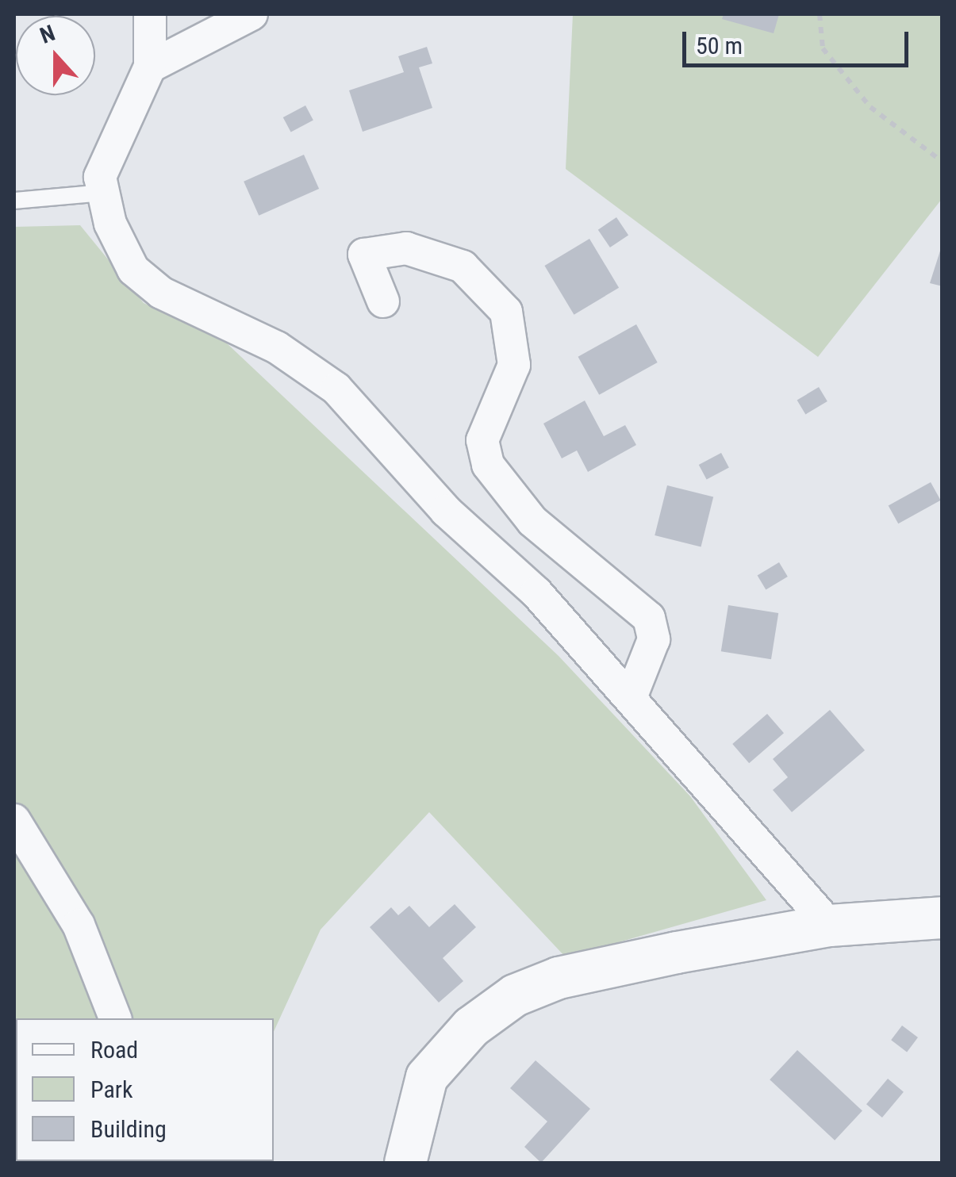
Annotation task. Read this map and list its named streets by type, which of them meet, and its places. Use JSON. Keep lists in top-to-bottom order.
{
  "legend": ["Road", "Park", "Building"],
  "scale_bar": "50 m",
  "north": "top"
}
